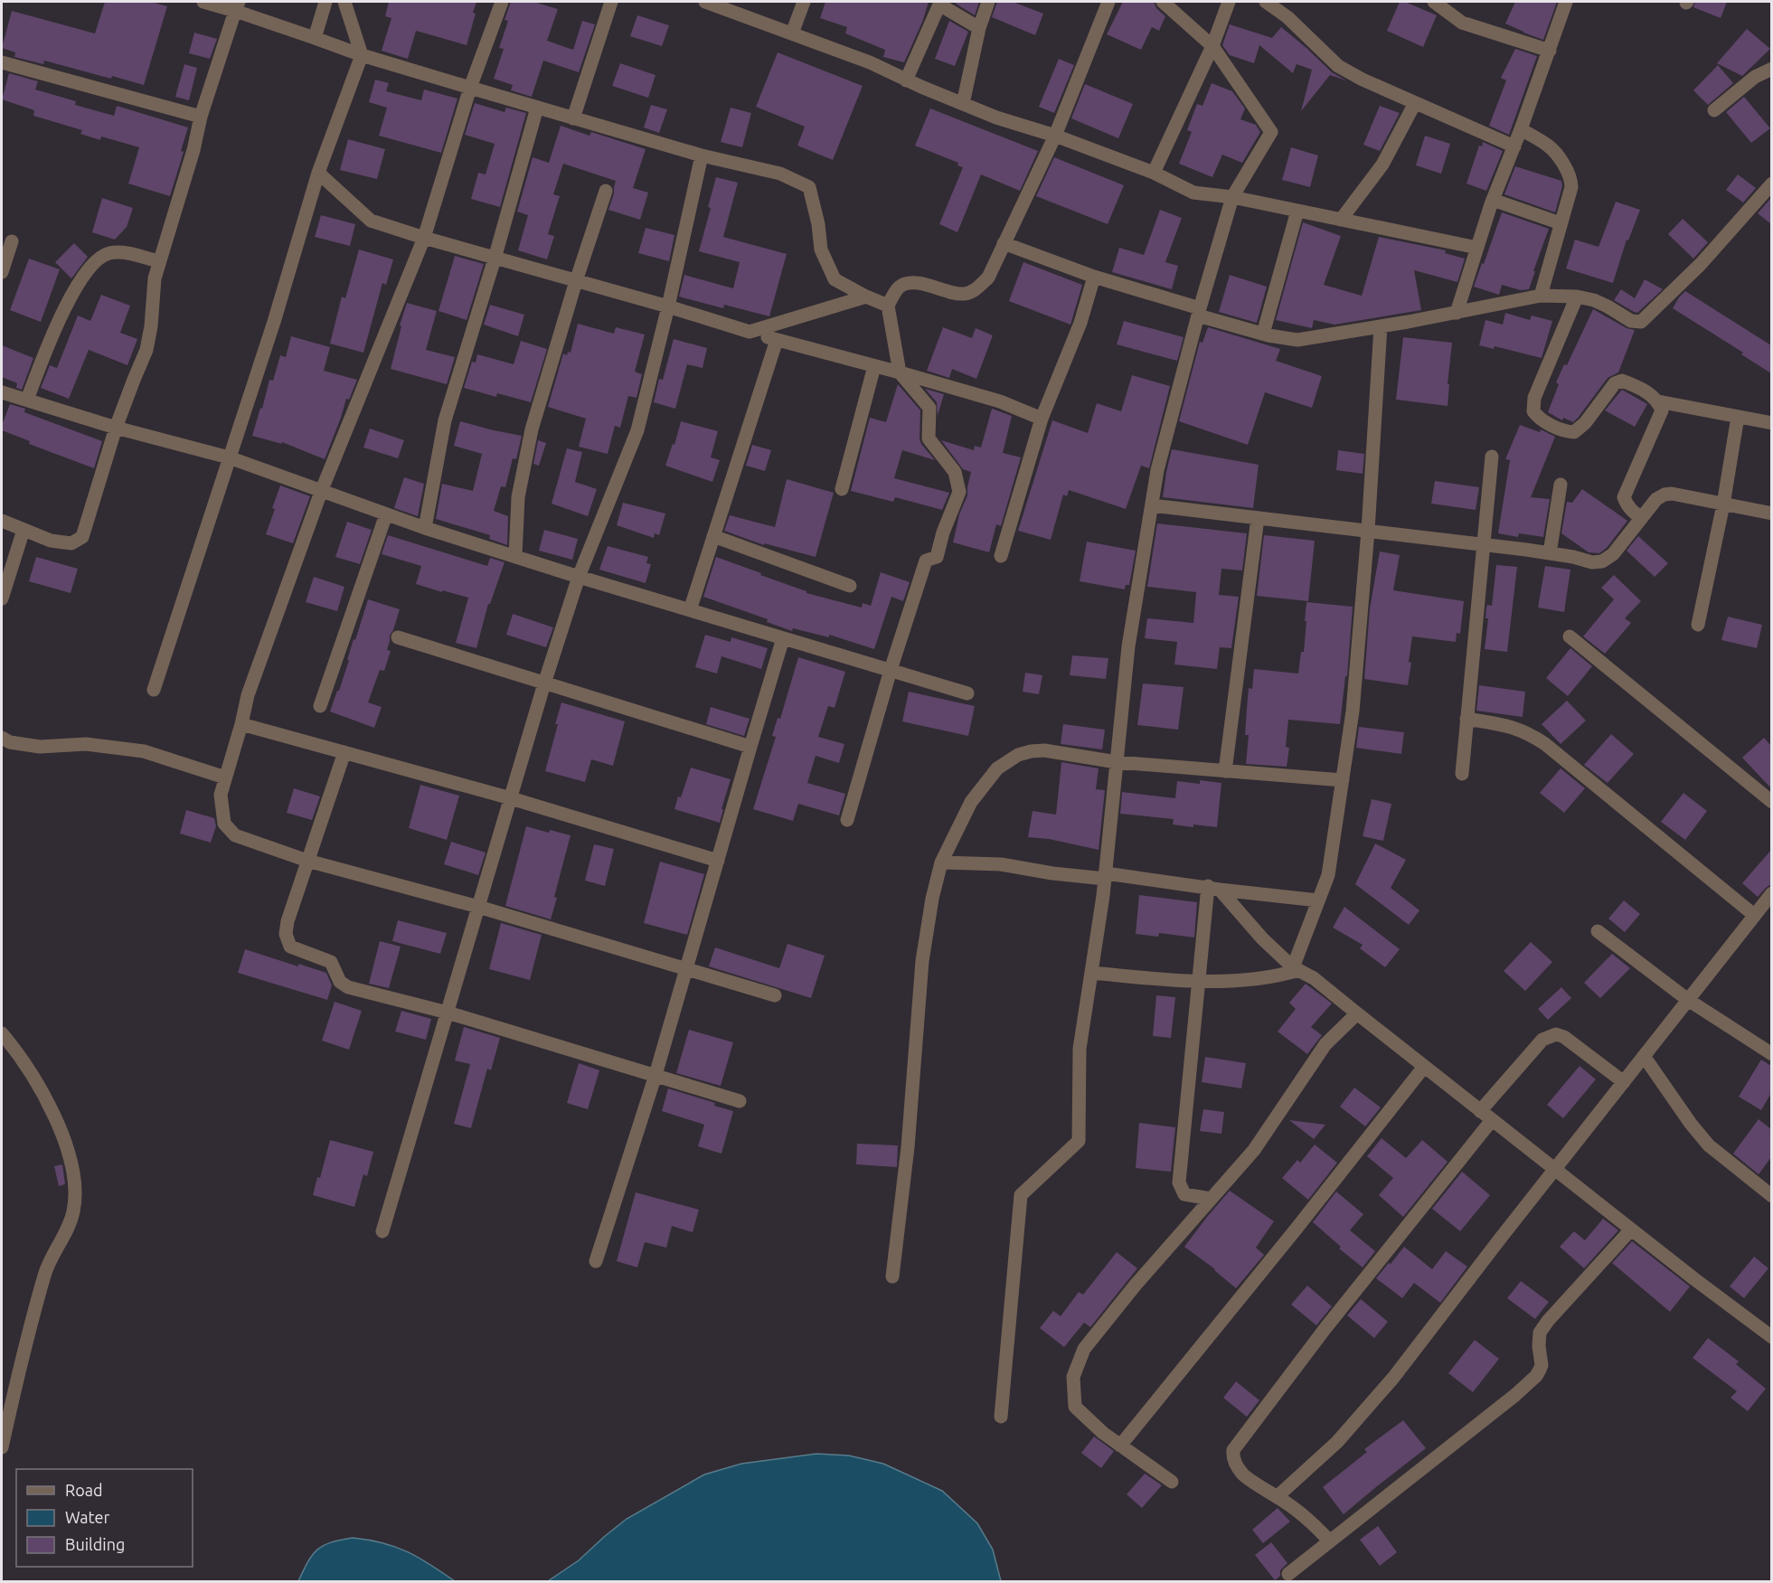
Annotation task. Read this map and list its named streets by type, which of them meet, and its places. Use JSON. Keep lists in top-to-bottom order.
{
  "legend": ["Road", "Water", "Building"]
}
